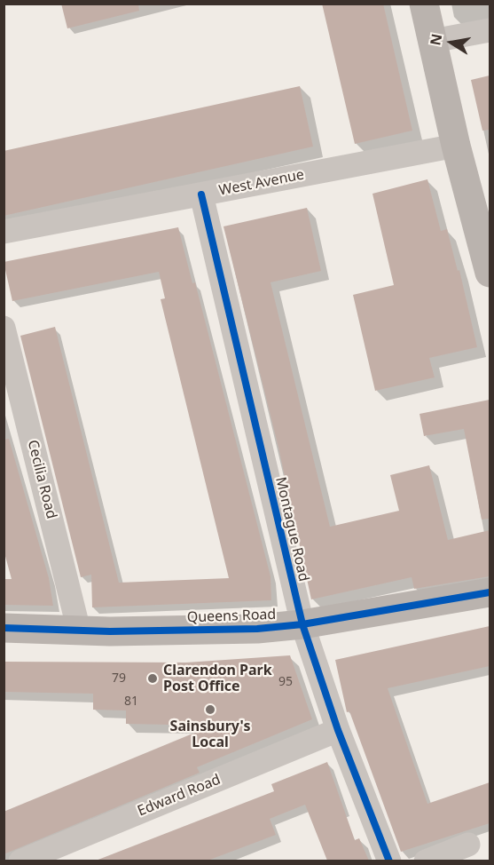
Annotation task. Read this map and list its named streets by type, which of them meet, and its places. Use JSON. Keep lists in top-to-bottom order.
{
  "streets": {
    "street": [
      "West Avenue",
      "Cecilia Road",
      "Montague Road",
      "Queens Road",
      "Edward Road"
    ]
  },
  "crossings": [
    ["West Avenue", "Montague Road"],
    ["Cecilia Road", "Queens Road"],
    ["Montague Road", "Queens Road"],
    ["Montague Road", "Edward Road"]
  ],
  "places": ["Clarendon Park Post Office", "Sainsbury's Local"],
  "house_numbers": ["79", "95", "81"],
  "north": "left"
}
